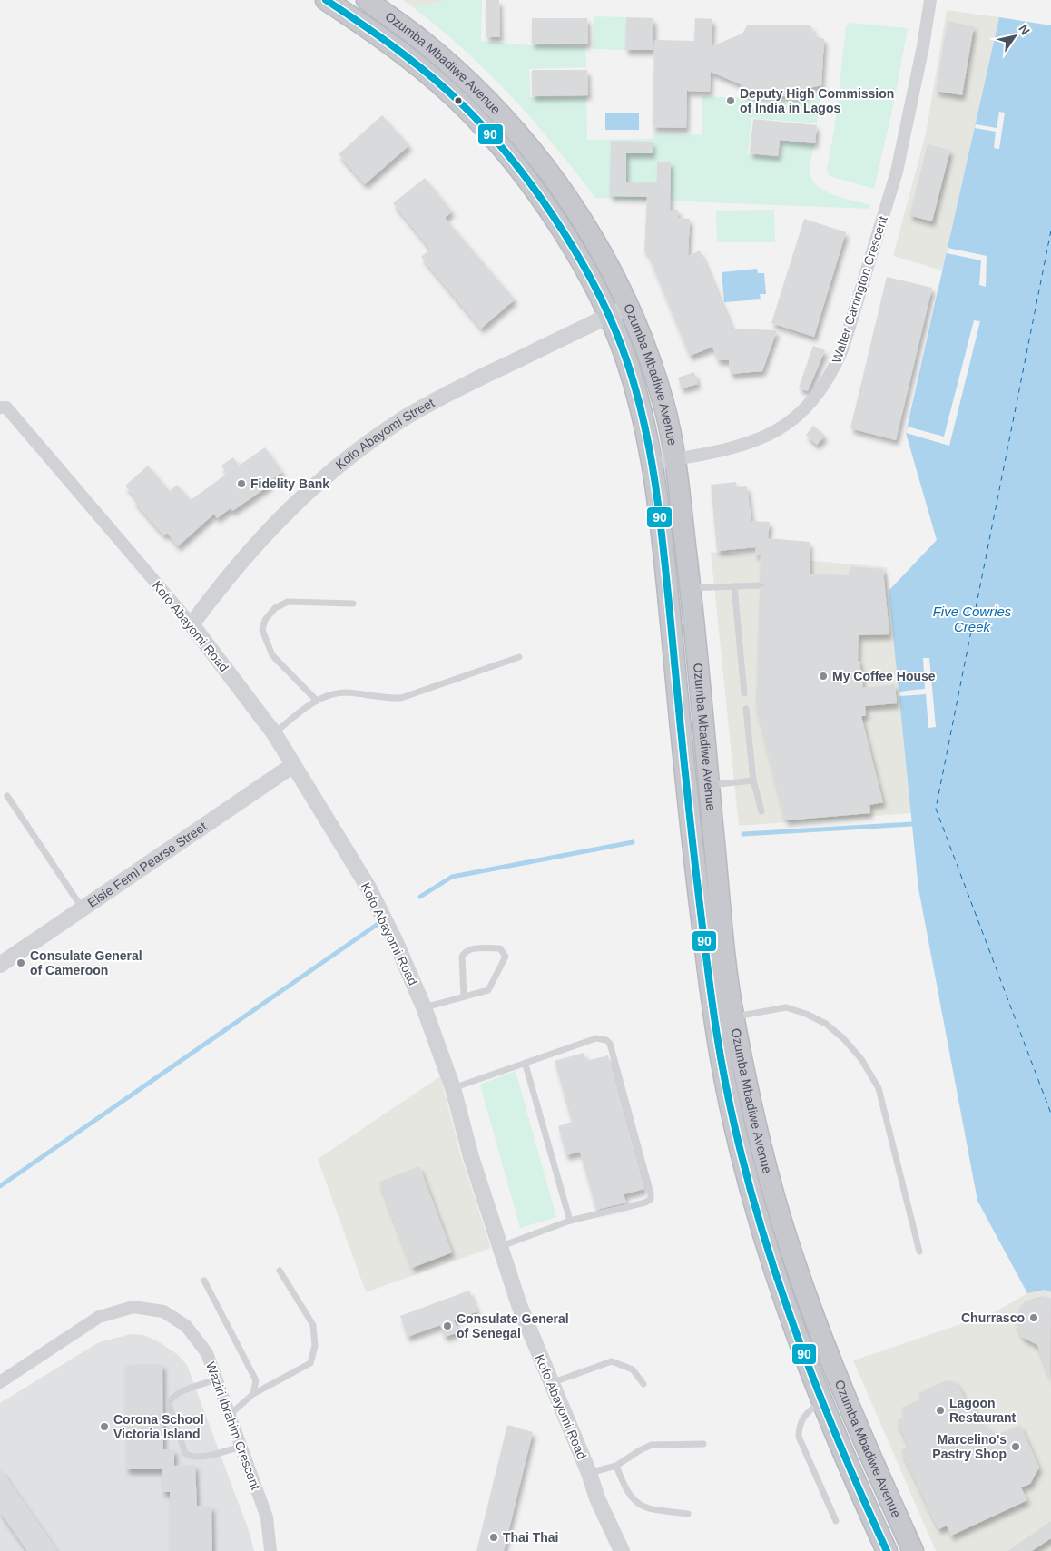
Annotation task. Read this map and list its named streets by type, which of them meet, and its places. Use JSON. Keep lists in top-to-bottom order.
{
  "streets": {
    "highway": ["Ozumba Mbadiwe Avenue"],
    "street": [
      "Walter Carrington Crescent",
      "Kofo Abayomi Street",
      "Kofo Abayomi Road",
      "Elsie Femi Pearse Street",
      "Waziri Ibrahim Crescent"
    ]
  },
  "crossings": [
    ["Ozumba Mbadiwe Avenue", "Walter Carrington Crescent"],
    ["Ozumba Mbadiwe Avenue", "Kofo Abayomi Street"],
    ["Kofo Abayomi Street", "Kofo Abayomi Road"],
    ["Kofo Abayomi Road", "Elsie Femi Pearse Street"]
  ],
  "water": ["Five Cowries Creek"],
  "places": [
    "Deputy High Commission of India in Lagos",
    "Fidelity Bank",
    "My Coffee House",
    "Consulate General of Cameroon",
    "Churrasco",
    "Consulate General of Senegal",
    "Lagoon Restaurant",
    "Corona School Victoria Island",
    "Marcelino's Pastry Shop",
    "Thai Thai"
  ],
  "lines": ["transit line 90"],
  "north": "top right"
}
